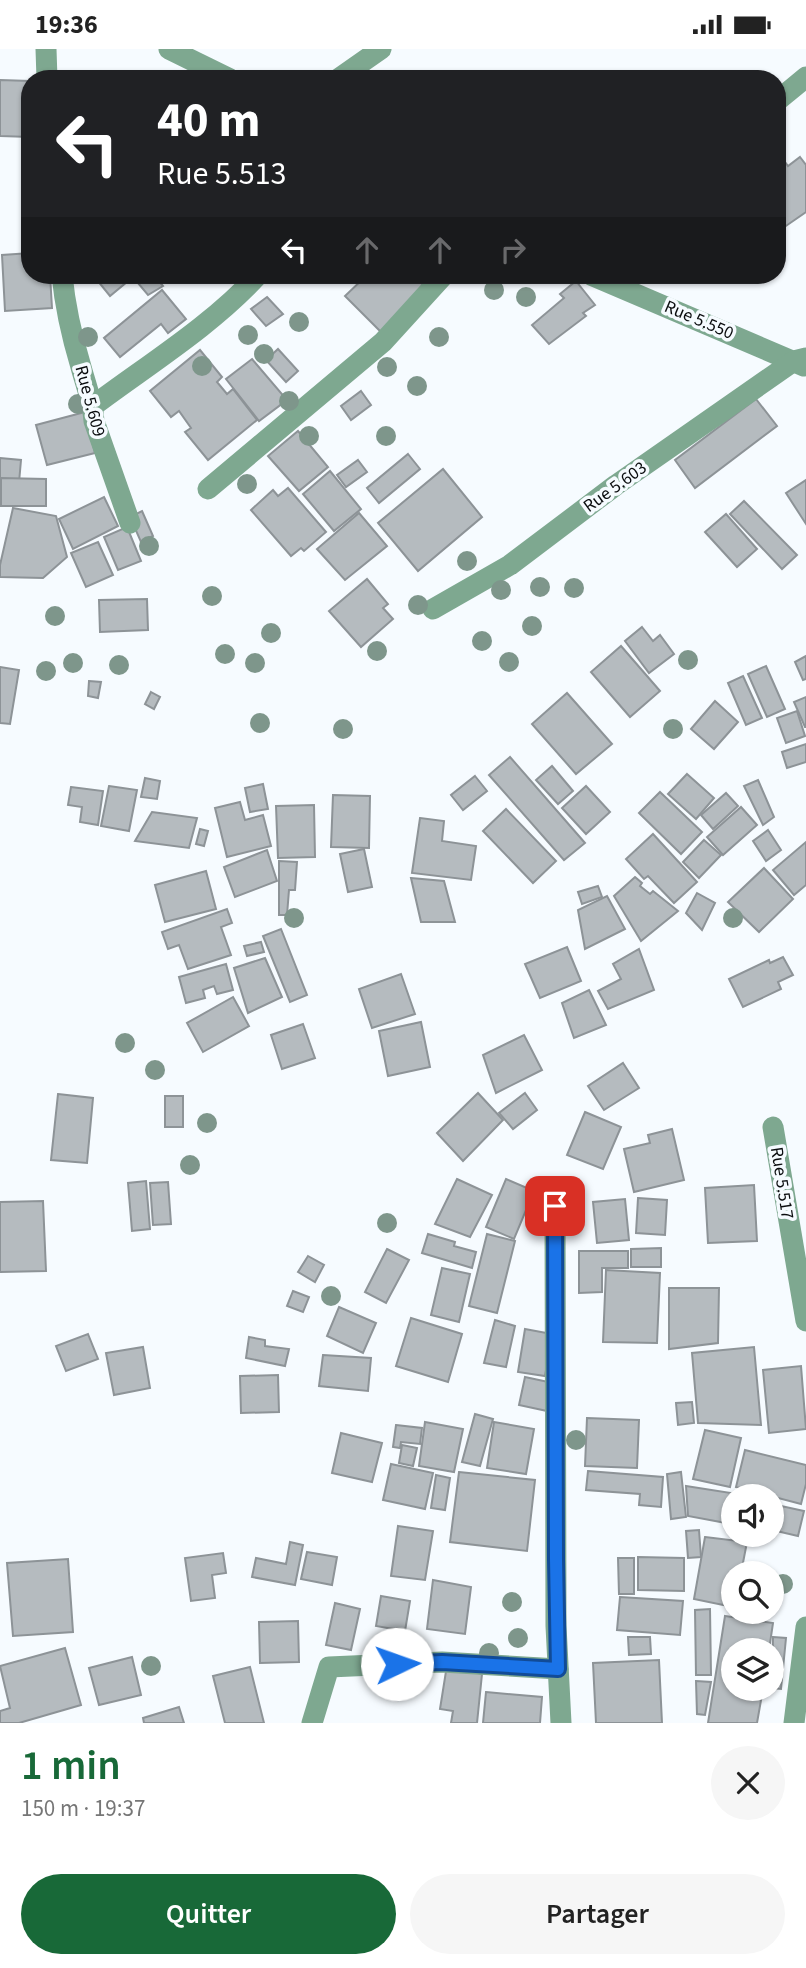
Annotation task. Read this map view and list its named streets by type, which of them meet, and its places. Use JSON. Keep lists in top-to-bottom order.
{
  "streets": {
    "street": [
      "Rue 5.550",
      "Rue 5.609",
      "Rue 5.603",
      "Rue 5.517"
    ]
  },
  "crossings": [
    ["Rue 5.550", "Rue 5.603"]
  ],
  "page": {
    "status": "19:36",
    "turn": ["40 m", "Rue 5.513"],
    "heading": ["1 min", "150 m · 19:37"],
    "buttons": ["Quitter", "Partager"]
  }
}
